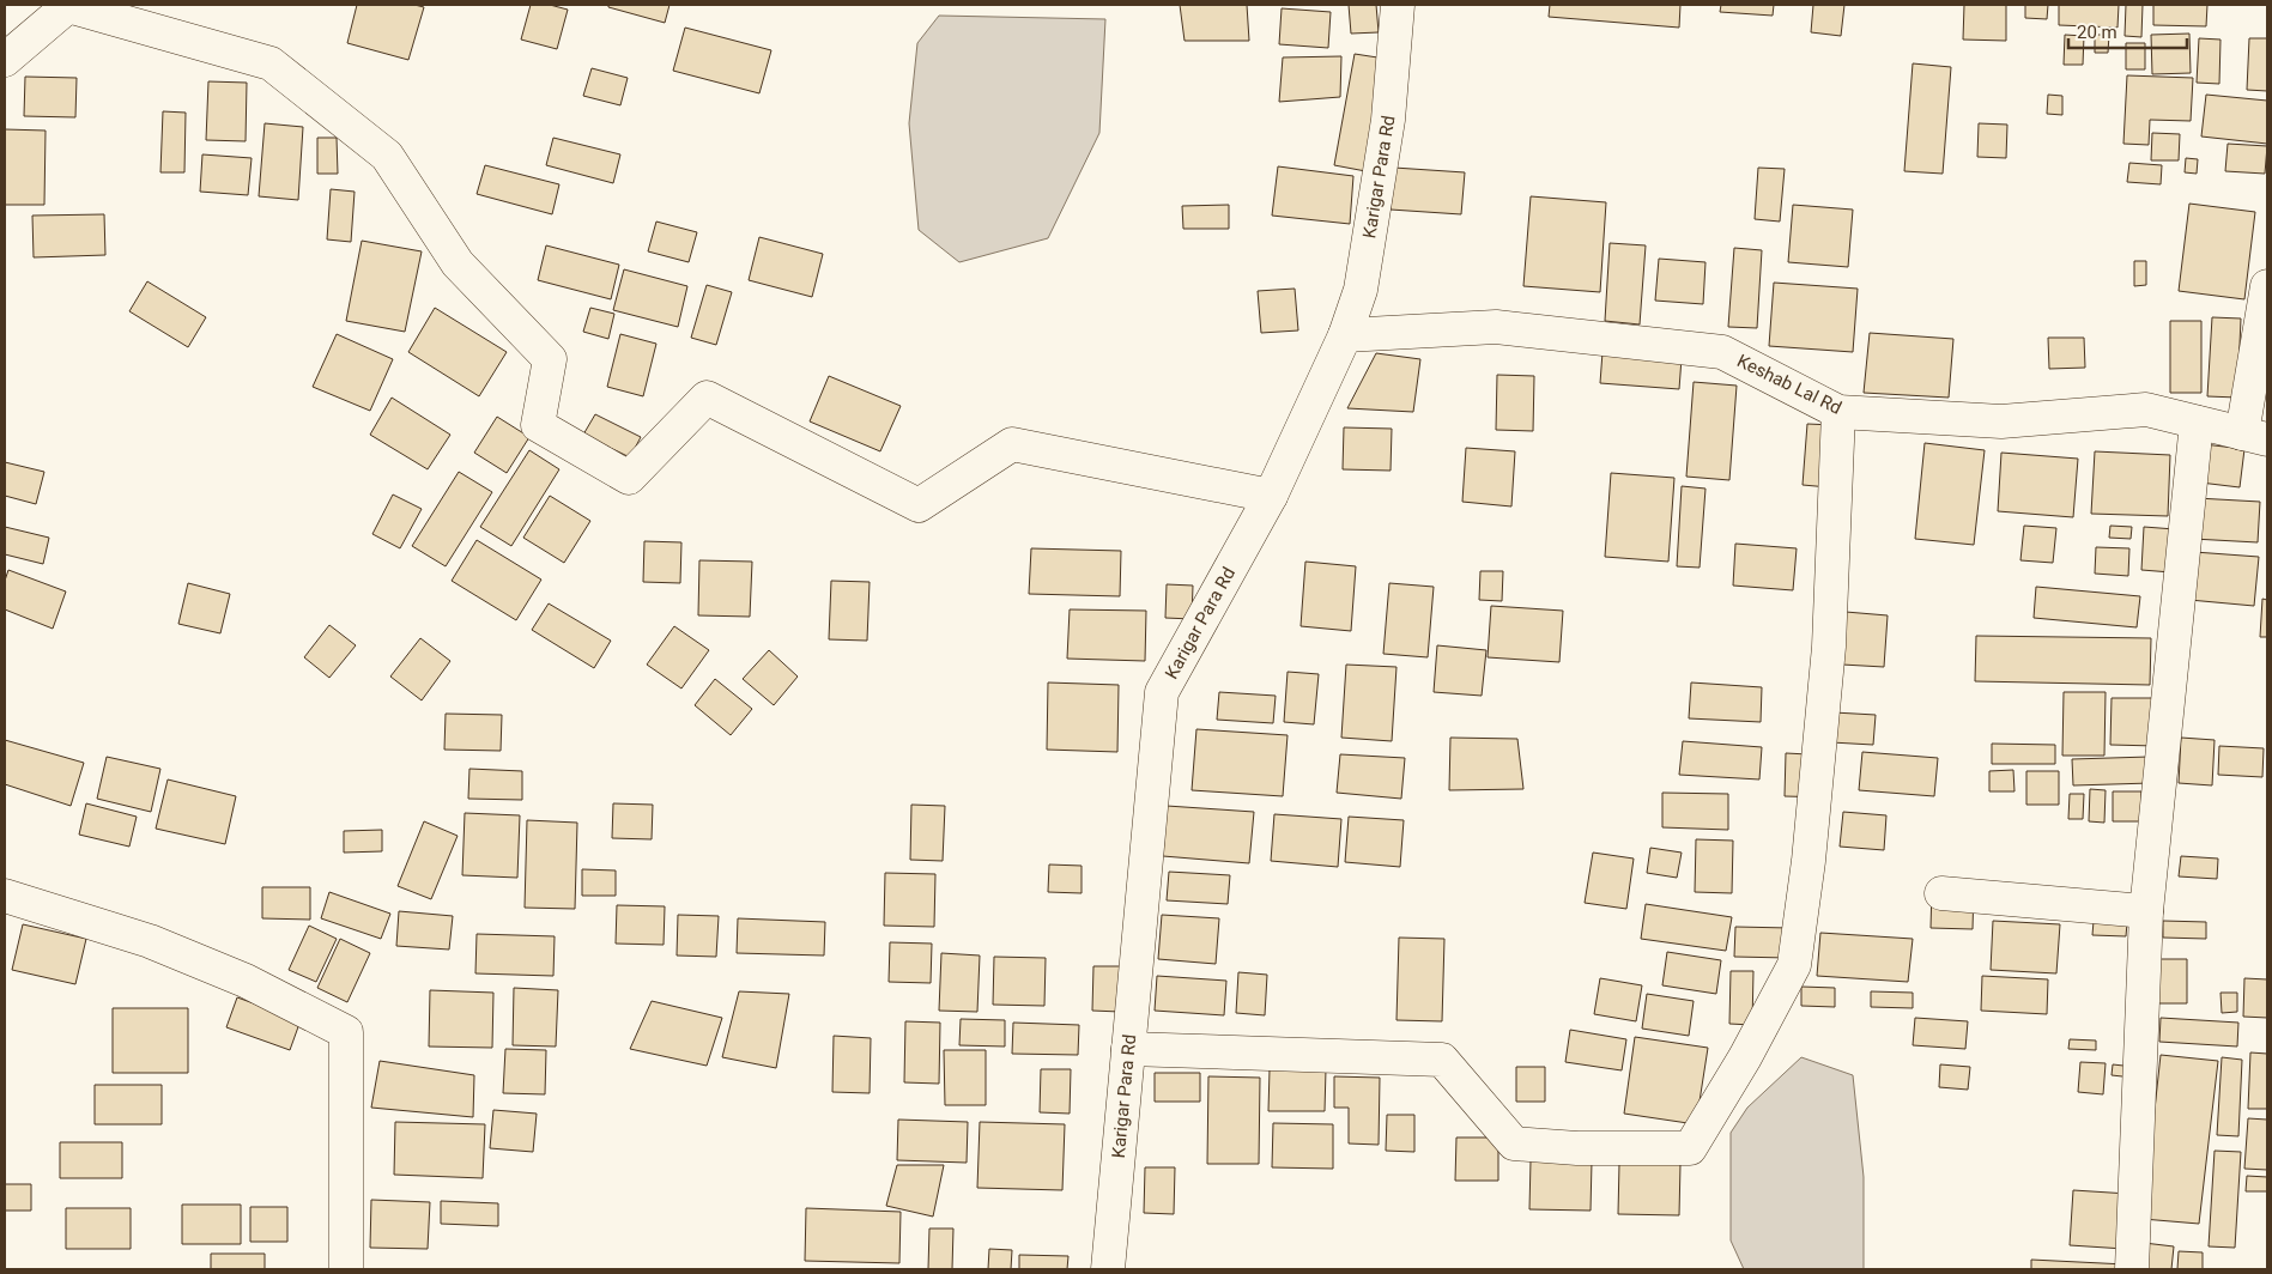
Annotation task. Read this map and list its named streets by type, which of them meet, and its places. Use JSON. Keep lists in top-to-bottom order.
{
  "streets": {
    "street": ["Karigar Para Rd", "Keshab Lal Rd"]
  },
  "crossings": [
    ["Karigar Para Rd", "Keshab Lal Rd"]
  ],
  "scale_bar": "20 m"
}
